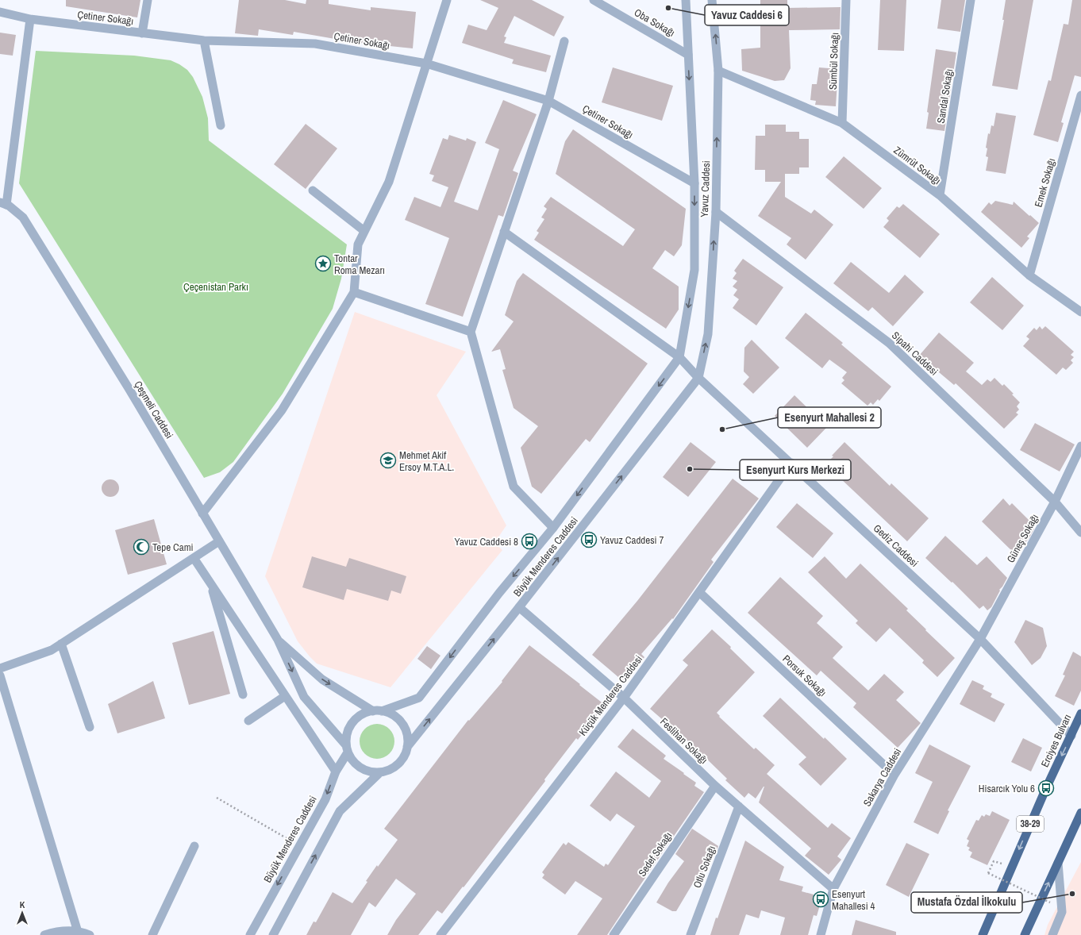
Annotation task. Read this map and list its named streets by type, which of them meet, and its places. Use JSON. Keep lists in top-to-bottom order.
{
  "streets": {
    "highway": ["Erciyes Bulvarı", "38-29"],
    "street": [
      "Çetiner Sokağı",
      "Oba Sokağı",
      "Sümbül Sokağı",
      "Sandal Sokağı",
      "Zümrüt Sokağı",
      "Emek Sokağı",
      "Yavuz Caddesi",
      "Sipahi Caddesi",
      "Çeşmeli Caddesi",
      "Güneş Sokağı",
      "Gediz Caddesi",
      "Büyük Menderes Caddesi",
      "Porsuk Sokağı",
      "Küçük Menderes Caddesi",
      "Feslihan Sokağı",
      "Sakarya Caddesi",
      "Sedef Sokağı",
      "Otlu Sokağı"
    ]
  },
  "crossings": [
    ["Çetiner Sokağı", "Yavuz Caddesi"],
    ["Oba Sokağı", "Yavuz Caddesi"],
    ["Sümbül Sokağı", "Zümrüt Sokağı"],
    ["Sandal Sokağı", "Zümrüt Sokağı"],
    ["Zümrüt Sokağı", "Emek Sokağı"],
    ["Zümrüt Sokağı", "Yavuz Caddesi"],
    ["Yavuz Caddesi", "Sipahi Caddesi"],
    ["Yavuz Caddesi", "Gediz Caddesi"],
    ["Yavuz Caddesi", "Büyük Menderes Caddesi"],
    ["Sipahi Caddesi", "Güneş Sokağı"],
    ["Çeşmeli Caddesi", "Büyük Menderes Caddesi"],
    ["Güneş Sokağı", "Gediz Caddesi"],
    ["Güneş Sokağı", "Sakarya Caddesi"],
    ["Gediz Caddesi", "Büyük Menderes Caddesi"],
    ["Gediz Caddesi", "Küçük Menderes Caddesi"],
    ["Gediz Caddesi", "Erciyes Bulvarı"],
    ["Gediz Caddesi", "Sakarya Caddesi"],
    ["Büyük Menderes Caddesi", "Feslihan Sokağı"],
    ["Porsuk Sokağı", "Küçük Menderes Caddesi"],
    ["Porsuk Sokağı", "Sakarya Caddesi"],
    ["Küçük Menderes Caddesi", "Feslihan Sokağı"],
    ["Feslihan Sokağı", "Sakarya Caddesi"],
    ["Feslihan Sokağı", "Sedef Sokağı"],
    ["Feslihan Sokağı", "Otlu Sokağı"]
  ],
  "parks": ["Çeçenistan Parkı"],
  "places": {
    "other": [
      "Yavuz Caddesi 6",
      "Esenyurt Mahallesi 2",
      "Esenyurt Kurs Merkezi",
      "Mustafa Özdal İlkokulu"
    ],
    "place": ["Tontar Roma Mezarı"],
    "school or university": ["Mehmet Akif Ersoy M.T.A.L."],
    "bus stop": [
      "Yavuz Caddesi 7",
      "Yavuz Caddesi 8",
      "Hisarcık Yolu 6",
      "Esenyurt Mahallesi 4"
    ],
    "mosque": ["Tepe Cami"]
  },
  "north": "top"
}
